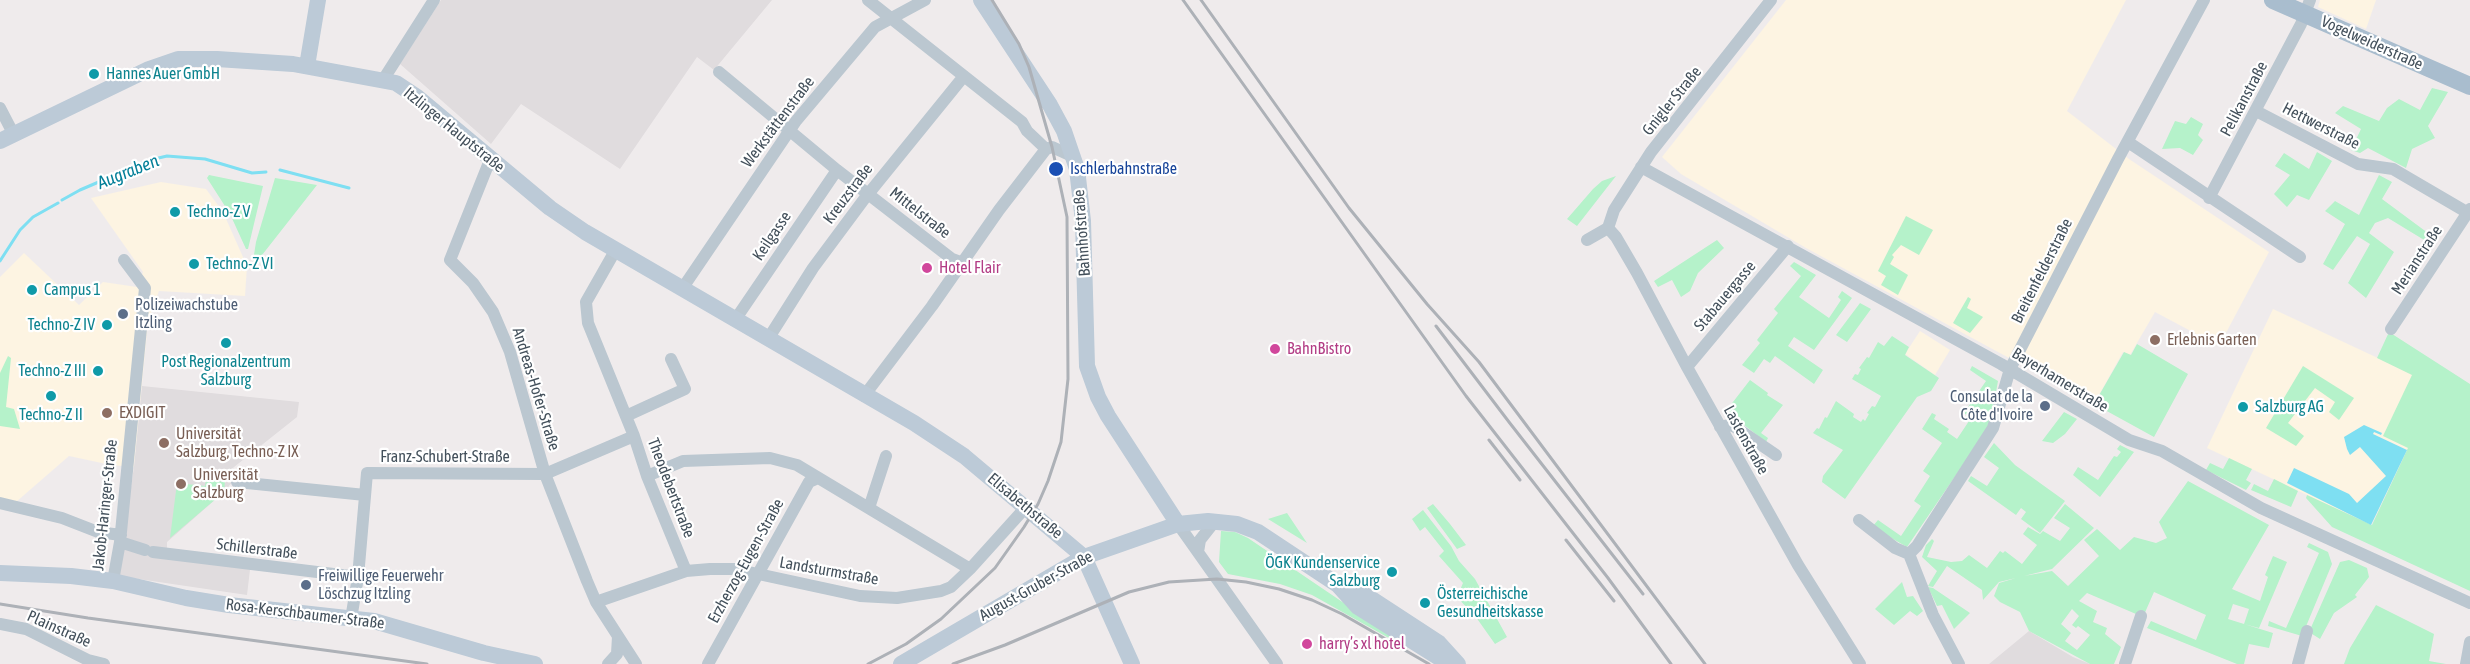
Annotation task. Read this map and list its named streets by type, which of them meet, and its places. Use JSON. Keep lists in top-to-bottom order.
{
  "streets": {
    "main road": ["Vogelweiderstraße"],
    "street": [
      "Pelikanstraße",
      "Gnigler Straße",
      "Werkstättenstraße",
      "Hettwerstraße",
      "Itzlinger Hauptstraße",
      "Kreuzstraße",
      "Mittelstraße",
      "Bahnhofstraße",
      "Keilgasse",
      "Merianstraße",
      "Breitenfelderstraße",
      "Stabauergasse",
      "Bayerhamerstraße",
      "Andreas-Hofer-Straße",
      "Lastenstraße",
      "Franz-Schubert-Straße",
      "Theodebertstraße",
      "Jakob-Haringer-Straße",
      "Elisabethstraße",
      "Schillerstraße",
      "Erzherzog-Eugen-Straße",
      "Landsturmstraße",
      "August-Gruber-Straße",
      "Rosa-Kerschbaumer-Straße",
      "Plainstraße"
    ]
  },
  "crossings": [
    ["Vogelweiderstraße", "Pelikanstraße"],
    ["Pelikanstraße", "Hettwerstraße"],
    ["Gnigler Straße", "Bayerhamerstraße"],
    ["Gnigler Straße", "Lastenstraße"],
    ["Werkstättenstraße", "Itzlinger Hauptstraße"],
    ["Werkstättenstraße", "Mittelstraße"],
    ["Hettwerstraße", "Merianstraße"],
    ["Itzlinger Hauptstraße", "Kreuzstraße"],
    ["Itzlinger Hauptstraße", "Keilgasse"],
    ["Itzlinger Hauptstraße", "Andreas-Hofer-Straße"],
    ["Itzlinger Hauptstraße", "Theodebertstraße"],
    ["Itzlinger Hauptstraße", "Elisabethstraße"],
    ["Kreuzstraße", "Mittelstraße"],
    ["Mittelstraße", "Keilgasse"],
    ["Bahnhofstraße", "August-Gruber-Straße"],
    ["Breitenfelderstraße", "Bayerhamerstraße"],
    ["Stabauergasse", "Bayerhamerstraße"],
    ["Stabauergasse", "Lastenstraße"],
    ["Andreas-Hofer-Straße", "Franz-Schubert-Straße"],
    ["Andreas-Hofer-Straße", "Landsturmstraße"],
    ["Franz-Schubert-Straße", "Schillerstraße"],
    ["Franz-Schubert-Straße", "Rosa-Kerschbaumer-Straße"],
    ["Theodebertstraße", "Landsturmstraße"],
    ["Jakob-Haringer-Straße", "Schillerstraße"],
    ["Jakob-Haringer-Straße", "Rosa-Kerschbaumer-Straße"],
    ["Elisabethstraße", "Landsturmstraße"],
    ["Elisabethstraße", "August-Gruber-Straße"],
    ["Erzherzog-Eugen-Straße", "Landsturmstraße"]
  ],
  "water": ["Augraben"],
  "places": [
    "Hannes Auer GmbH",
    "Ischlerbahnstraße",
    "Techno-Z V",
    "Techno-Z VI",
    "Hotel Flair",
    "Campus 1",
    "Polizeiwachstube Itzling",
    "Techno-Z IV",
    "Erlebnis Garten",
    "Post Regionalzentrum Salzburg",
    "BahnBistro",
    "Techno-Z III",
    "Techno-Z II",
    "Consulat de la Côte d'Ivoire",
    "Salzburg AG",
    "EXDIGIT",
    "Universität Salzburg, Techno-Z IX",
    "Universität Salzburg",
    "ÖGK Kundenservice Salzburg",
    "Freiwillige Feuerwehr Löschzug Itzling",
    "Österreichische Gesundheitskasse",
    "harry’s xl hotel"
  ]
}
